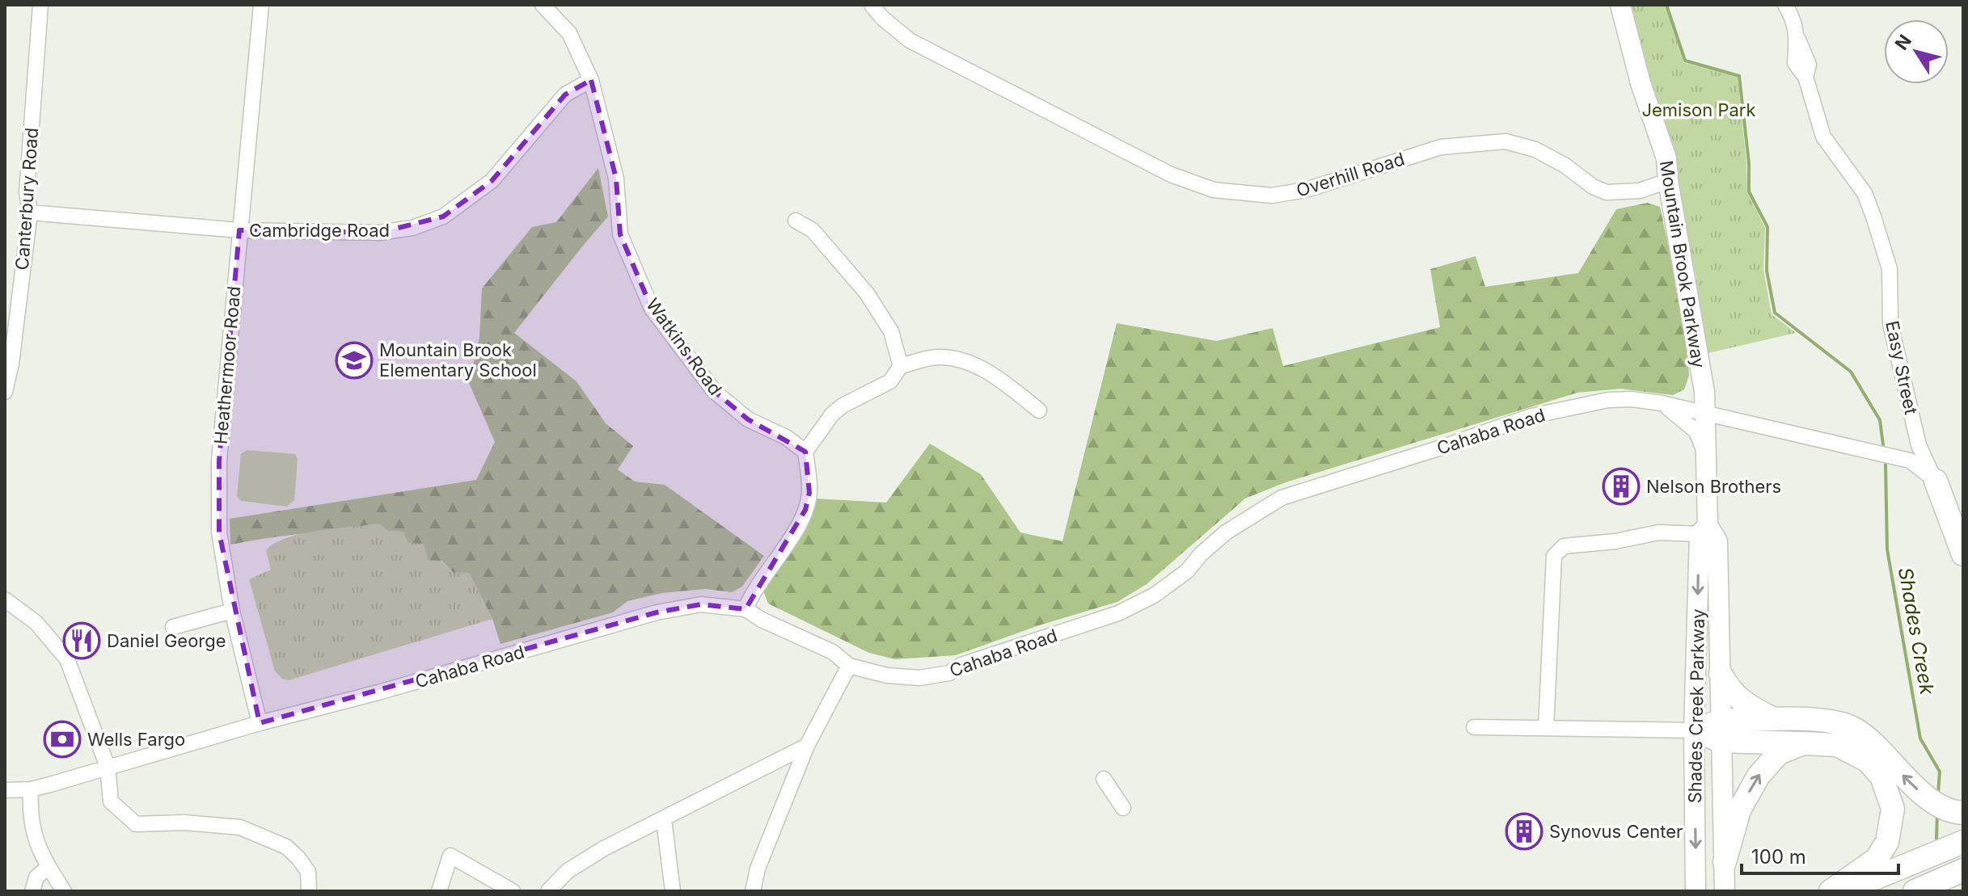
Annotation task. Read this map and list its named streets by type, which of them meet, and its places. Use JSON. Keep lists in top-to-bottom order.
{
  "streets": {
    "main road": ["Mountain Brook Parkway", "Shades Creek Parkway"],
    "street": [
      "Overhill Road",
      "Canterbury Road",
      "Cambridge Road",
      "Watkins Road",
      "Heathermoor Road",
      "Easy Street",
      "Cahaba Road"
    ]
  },
  "crossings": [
    ["Overhill Road", "Mountain Brook Parkway"],
    ["Canterbury Road", "Cambridge Road"],
    ["Cambridge Road", "Watkins Road"],
    ["Cambridge Road", "Heathermoor Road"],
    ["Mountain Brook Parkway", "Cahaba Road"],
    ["Mountain Brook Parkway", "Shades Creek Parkway"],
    ["Heathermoor Road", "Cahaba Road"],
    ["Easy Street", "Cahaba Road"],
    ["Cahaba Road", "Shades Creek Parkway"]
  ],
  "water": ["Shades Creek"],
  "parks": ["Jemison Park"],
  "places": {
    "school or university": ["Mountain Brook Elementary School"],
    "building": ["Nelson Brothers", "Synovus Center"],
    "restaurant": ["Daniel George"],
    "bank": ["Wells Fargo"]
  },
  "scale_bar": "100 m",
  "north": "top left"
}
